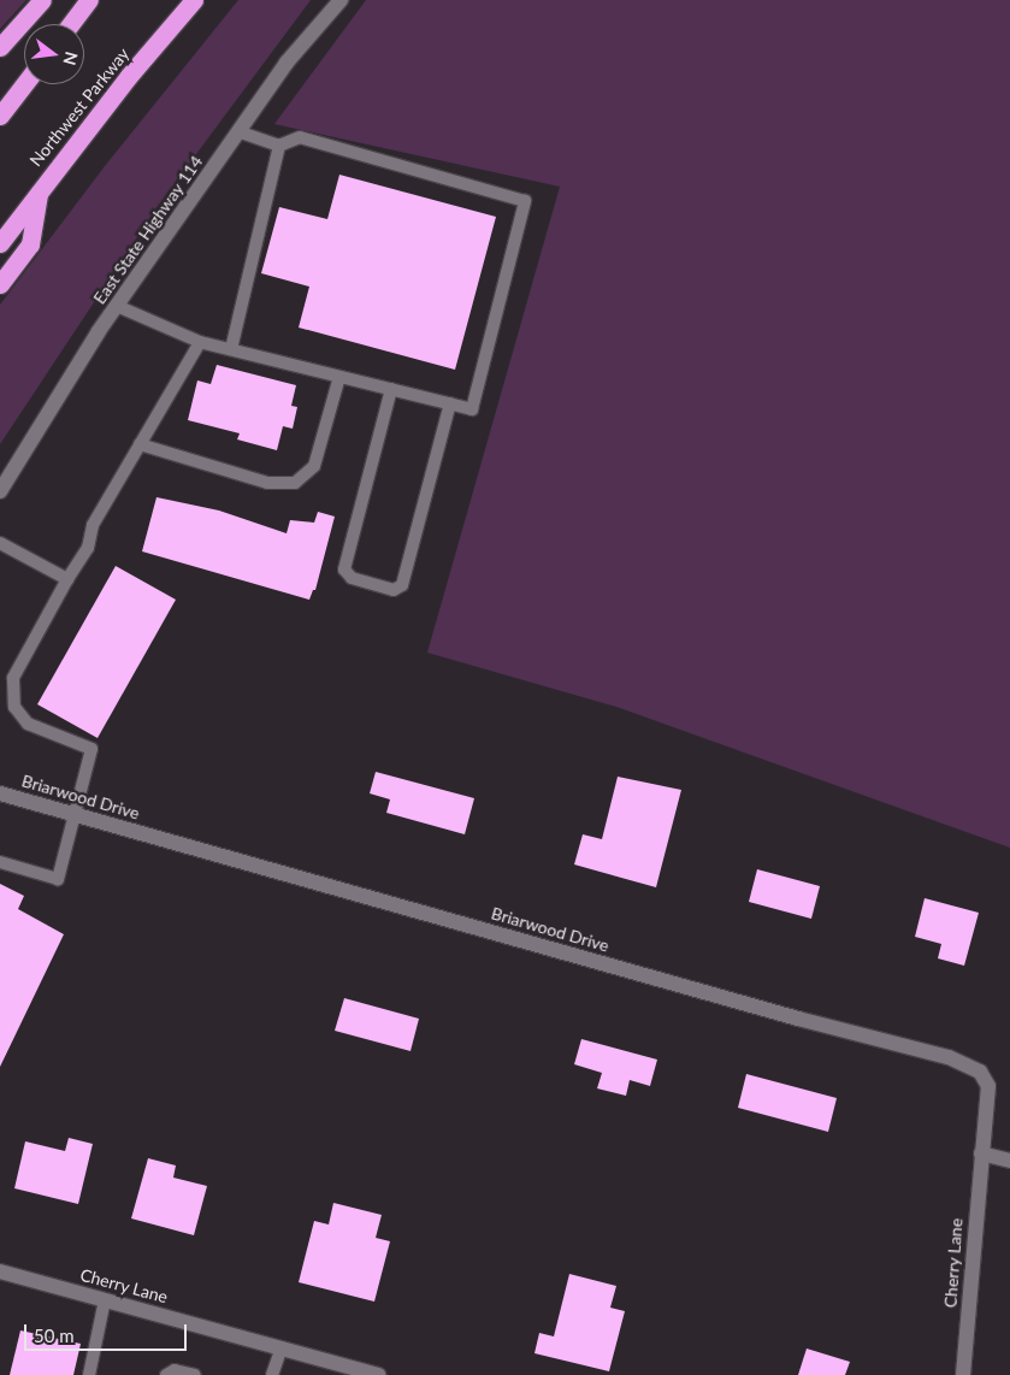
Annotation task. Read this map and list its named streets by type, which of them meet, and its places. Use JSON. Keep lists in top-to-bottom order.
{
  "streets": {
    "highway": ["Northwest Parkway"],
    "street": ["East State Highway 114", "Briarwood Drive", "Cherry Lane"]
  },
  "crossings": [
    ["Briarwood Drive", "Cherry Lane"]
  ],
  "scale_bar": "50 m",
  "north": "right"
}
